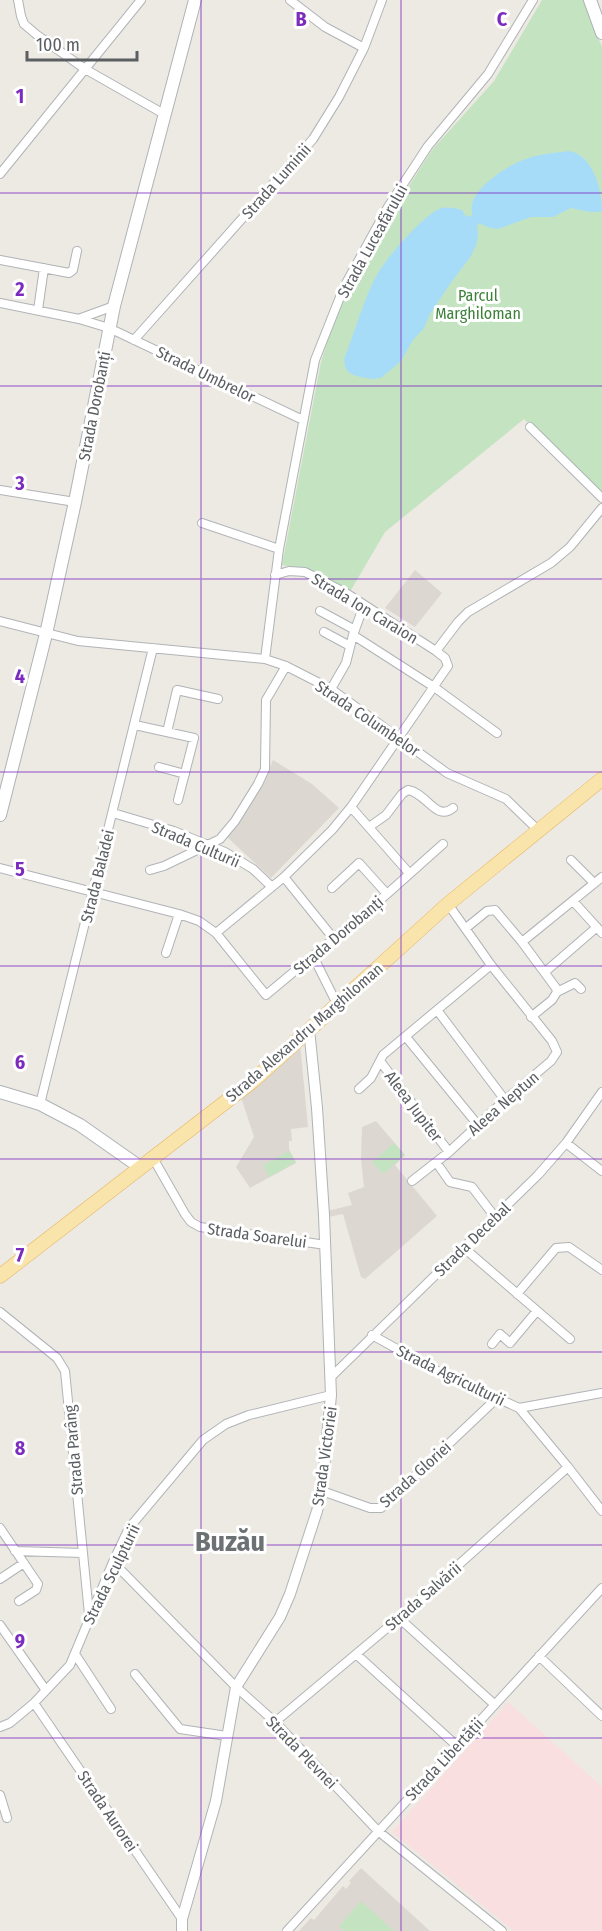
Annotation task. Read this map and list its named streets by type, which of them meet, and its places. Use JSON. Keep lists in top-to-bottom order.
{
  "streets": {
    "main road": ["Strada Dorobanți", "Strada Alexandru Marghiloman"],
    "street": [
      "Strada Luminii",
      "Strada Luceafărului",
      "Strada Umbrelor",
      "Strada Ion Caraion",
      "Strada Columbelor",
      "Strada Culturii",
      "Strada Baladei",
      "Aleea Neptun",
      "Aleea Jupiter",
      "Strada Soarelui",
      "Strada Decebal",
      "Strada Agriculturii",
      "Strada Parâng",
      "Strada Victoriei",
      "Strada Gloriei",
      "Strada Sculpturii",
      "Strada Salvării",
      "Strada Plevnei",
      "Strada Libertății",
      "Strada Aurorei"
    ]
  },
  "crossings": [
    ["Strada Luminii", "Strada Umbrelor"],
    ["Strada Luceafărului", "Strada Umbrelor"],
    ["Strada Luceafărului", "Strada Ion Caraion"],
    ["Strada Luceafărului", "Strada Columbelor"],
    ["Strada Umbrelor", "Strada Dorobanți"],
    ["Strada Dorobanți", "Strada Columbelor"],
    ["Strada Columbelor", "Strada Baladei"],
    ["Strada Columbelor", "Strada Alexandru Marghiloman"],
    ["Strada Culturii", "Strada Baladei"],
    ["Strada Alexandru Marghiloman", "Aleea Neptun"],
    ["Strada Alexandru Marghiloman", "Strada Soarelui"],
    ["Strada Alexandru Marghiloman", "Strada Victoriei"],
    ["Aleea Neptun", "Aleea Jupiter"],
    ["Strada Soarelui", "Strada Victoriei"],
    ["Strada Decebal", "Strada Agriculturii"],
    ["Strada Decebal", "Strada Victoriei"],
    ["Strada Agriculturii", "Strada Gloriei"],
    ["Strada Parâng", "Strada Sculpturii"],
    ["Strada Victoriei", "Strada Gloriei"],
    ["Strada Victoriei", "Strada Sculpturii"],
    ["Strada Victoriei", "Strada Plevnei"],
    ["Strada Victoriei", "Strada Aurorei"],
    ["Strada Sculpturii", "Strada Plevnei"],
    ["Strada Sculpturii", "Strada Aurorei"],
    ["Strada Salvării", "Strada Plevnei"],
    ["Strada Plevnei", "Strada Libertății"]
  ],
  "districts": ["Buzău"],
  "parks": ["Parcul Marghiloman"],
  "scale_bar": "100 m",
  "grid": {
    "columns": ["B", "C"],
    "rows": [
      "1",
      "2",
      "3",
      "4",
      "5",
      "6",
      "7",
      "8",
      "9"
    ]
  }
}
